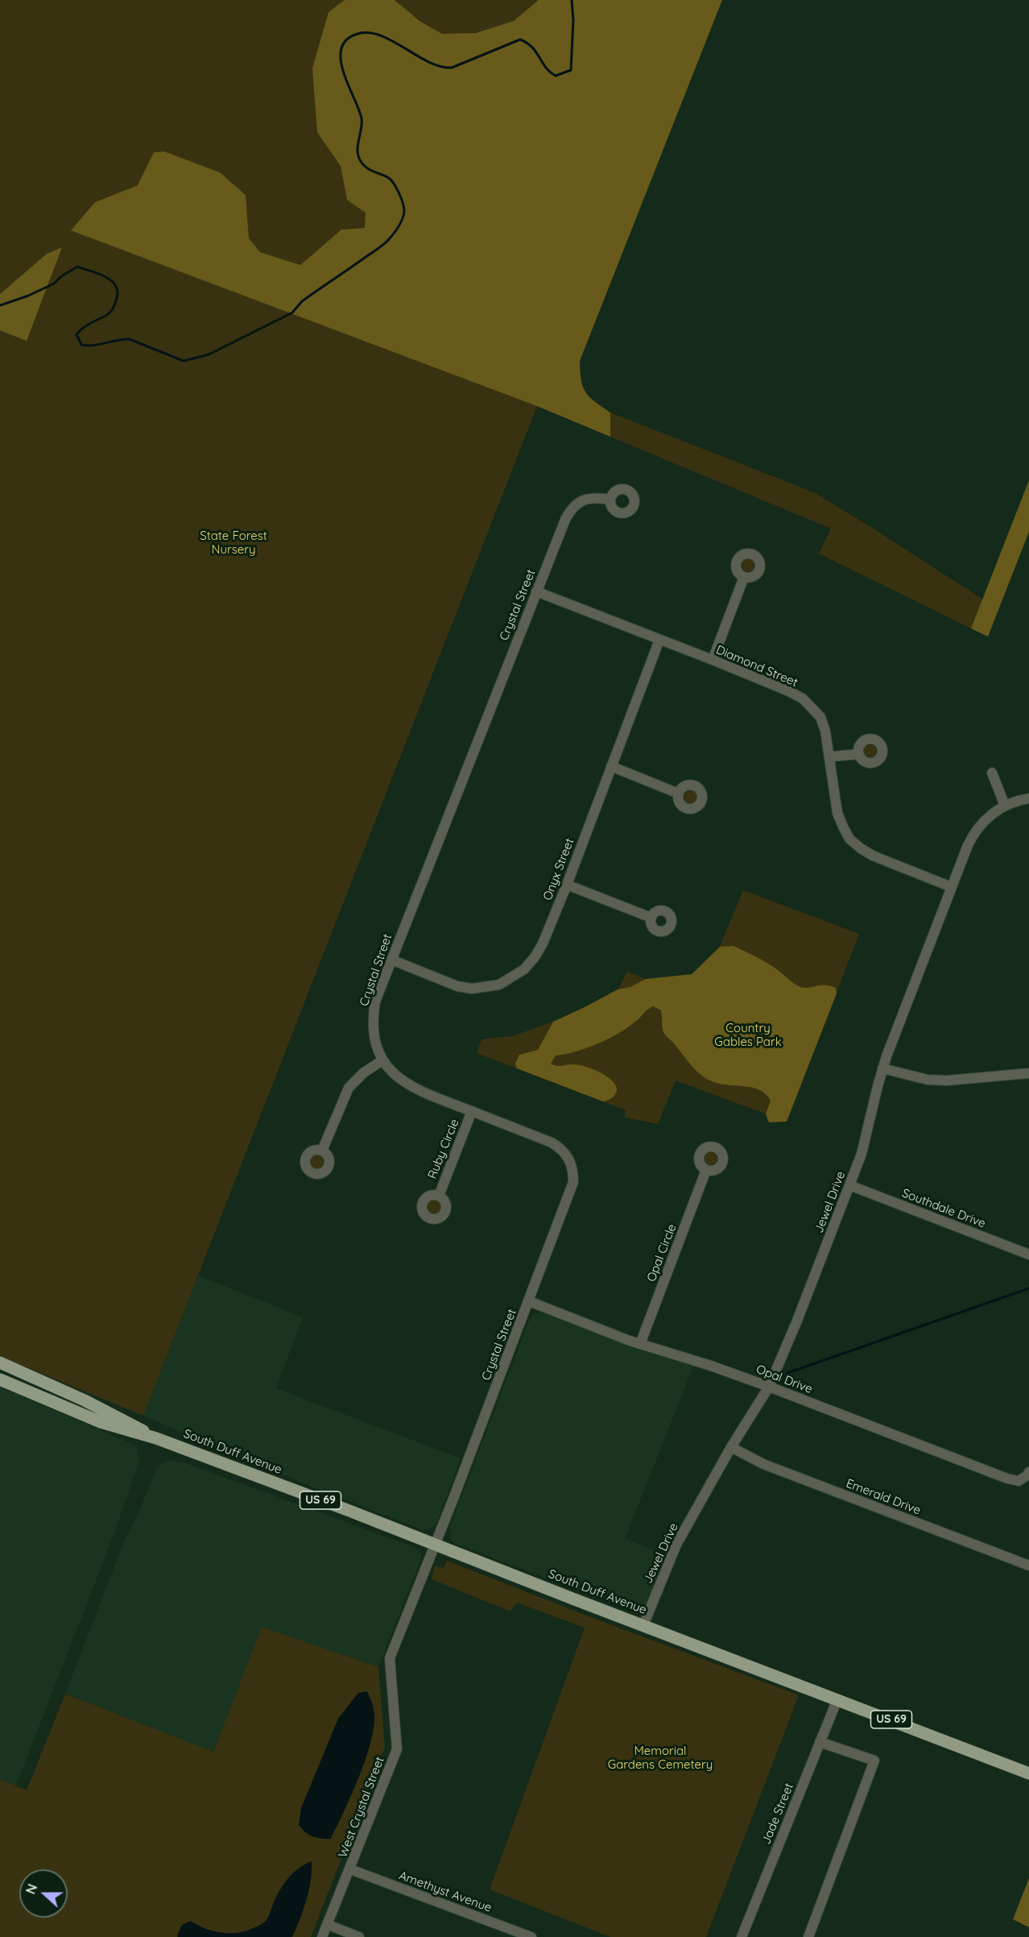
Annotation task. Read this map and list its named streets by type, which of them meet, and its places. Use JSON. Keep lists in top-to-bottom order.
{
  "streets": {
    "main road": ["South Duff Avenue", "US 69"],
    "street": [
      "Crystal Street",
      "Diamond Street",
      "Onyx Street",
      "Ruby Circle",
      "Jewel Drive",
      "Southdale Drive",
      "Opal Circle",
      "Opal Drive",
      "Emerald Drive",
      "West Crystal Street",
      "Jade Street",
      "Amethyst Avenue"
    ]
  },
  "crossings": [
    ["Crystal Street", "Diamond Street"],
    ["Crystal Street", "Onyx Street"],
    ["Crystal Street", "Ruby Circle"],
    ["Crystal Street", "Opal Drive"],
    ["Crystal Street", "South Duff Avenue"],
    ["Crystal Street", "West Crystal Street"],
    ["Diamond Street", "Onyx Street"],
    ["Diamond Street", "Jewel Drive"],
    ["Jewel Drive", "Southdale Drive"],
    ["Jewel Drive", "Opal Drive"],
    ["Jewel Drive", "South Duff Avenue"],
    ["Jewel Drive", "Emerald Drive"],
    ["Opal Circle", "Opal Drive"],
    ["South Duff Avenue", "West Crystal Street"],
    ["South Duff Avenue", "Jade Street"],
    ["West Crystal Street", "Amethyst Avenue"]
  ],
  "parks": ["State Forest Nursery", "Country Gables Park", "Memorial Gardens Cemetery"],
  "north": "left"
}
